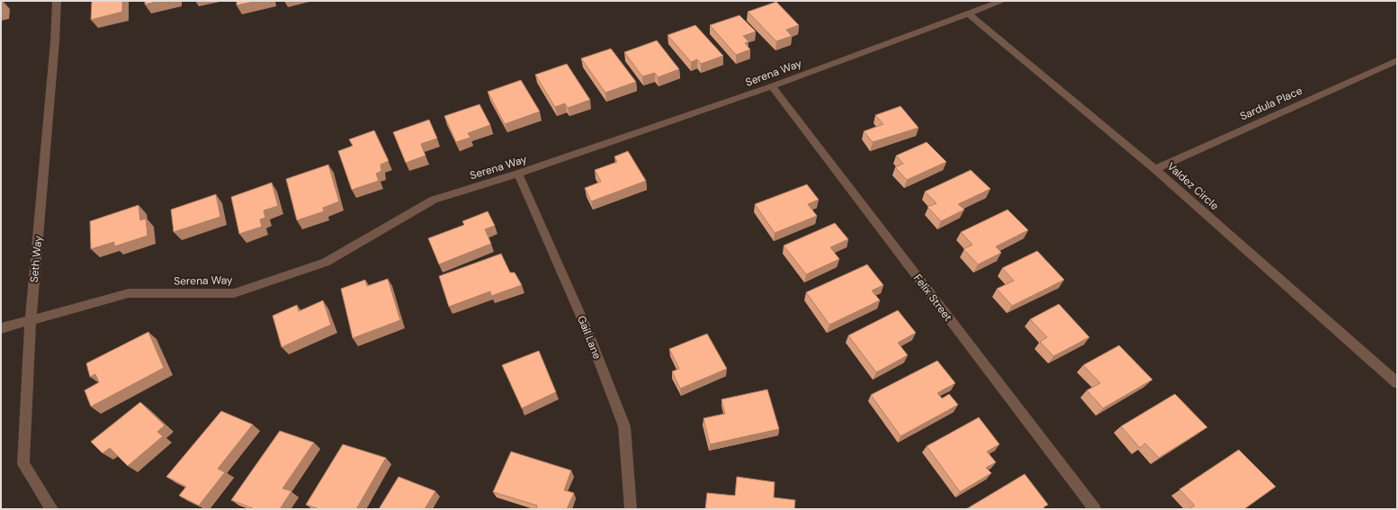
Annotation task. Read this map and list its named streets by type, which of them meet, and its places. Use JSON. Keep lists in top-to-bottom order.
{
  "streets": {
    "street": [
      "Serena Way",
      "Sardula Place",
      "Valdez Circle",
      "Seth Way",
      "Felix Street",
      "Gail Lane"
    ]
  },
  "crossings": [
    ["Serena Way", "Valdez Circle"],
    ["Serena Way", "Seth Way"],
    ["Serena Way", "Felix Street"],
    ["Serena Way", "Gail Lane"],
    ["Sardula Place", "Valdez Circle"]
  ]
}
